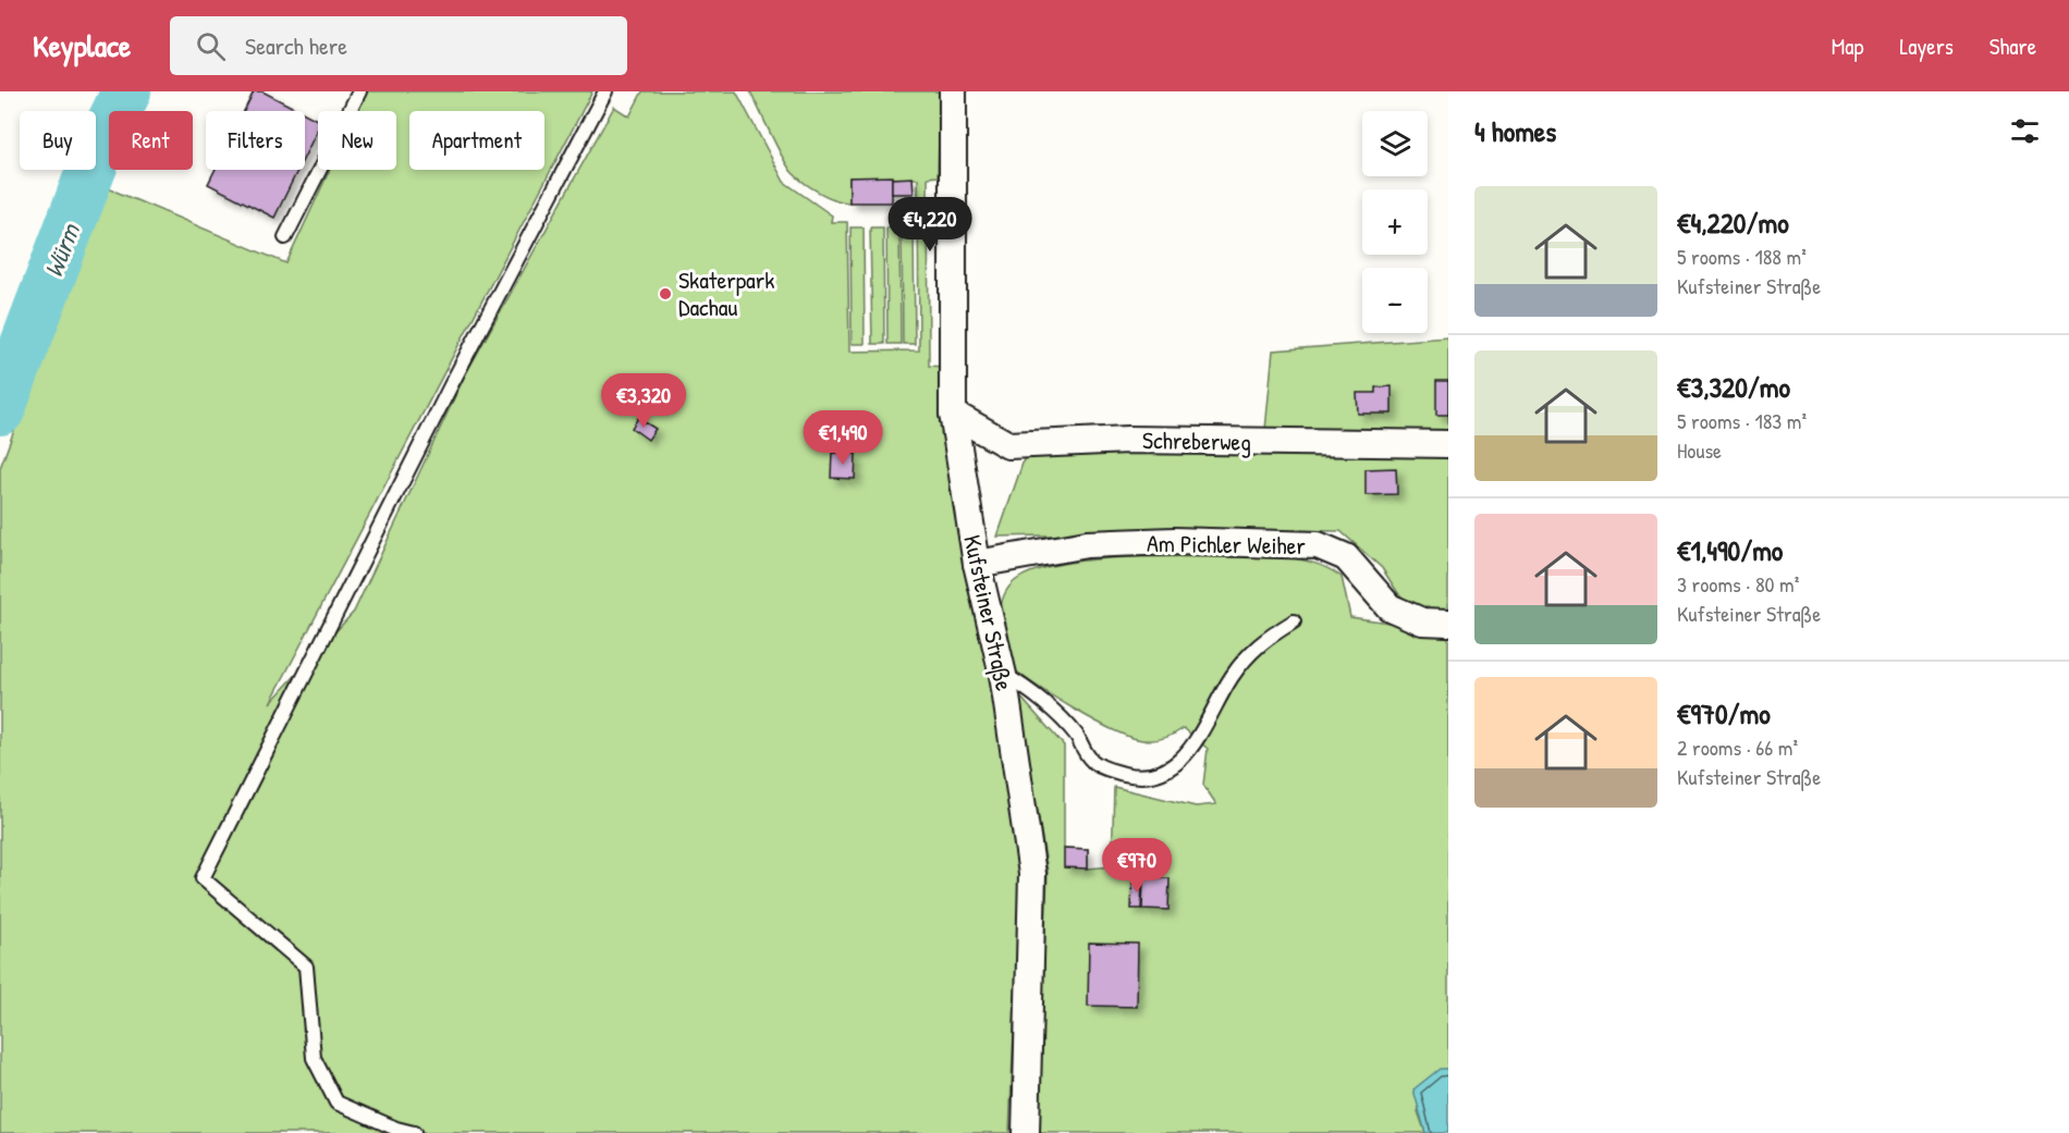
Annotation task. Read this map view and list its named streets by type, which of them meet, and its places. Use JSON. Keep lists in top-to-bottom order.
{
  "streets": {
    "street": ["Schreberweg", "Am Pichler Weiher", "Kufsteiner Straße"]
  },
  "crossings": [
    ["Schreberweg", "Kufsteiner Straße"],
    ["Am Pichler Weiher", "Kufsteiner Straße"]
  ],
  "water": ["Würm"],
  "places": ["Skaterpark Dachau"],
  "page": {
    "header": "Keyplace",
    "search": "Search here",
    "nav": ["Map", "Layers", "Share"],
    "heading": "4 homes",
    "map_buttons": ["+", "−"],
    "chip": [
      "Buy",
      "Rent",
      "Filters",
      "New",
      "Apartment"
    ],
    "list": [
      {
        "name": "€4,220/mo",
        "note": "5 rooms · 188 m² · Kufsteiner Straße"
      },
      {
        "name": "€3,320/mo",
        "note": "5 rooms · 183 m² · House"
      },
      {
        "name": "€1,490/mo",
        "note": "3 rooms · 80 m² · Kufsteiner Straße"
      },
      {
        "name": "€970/mo",
        "note": "2 rooms · 66 m² · Kufsteiner Straße"
      }
    ],
    "price": [
      "€4,220",
      "€3,320",
      "€1,490",
      "€970"
    ]
  }
}
